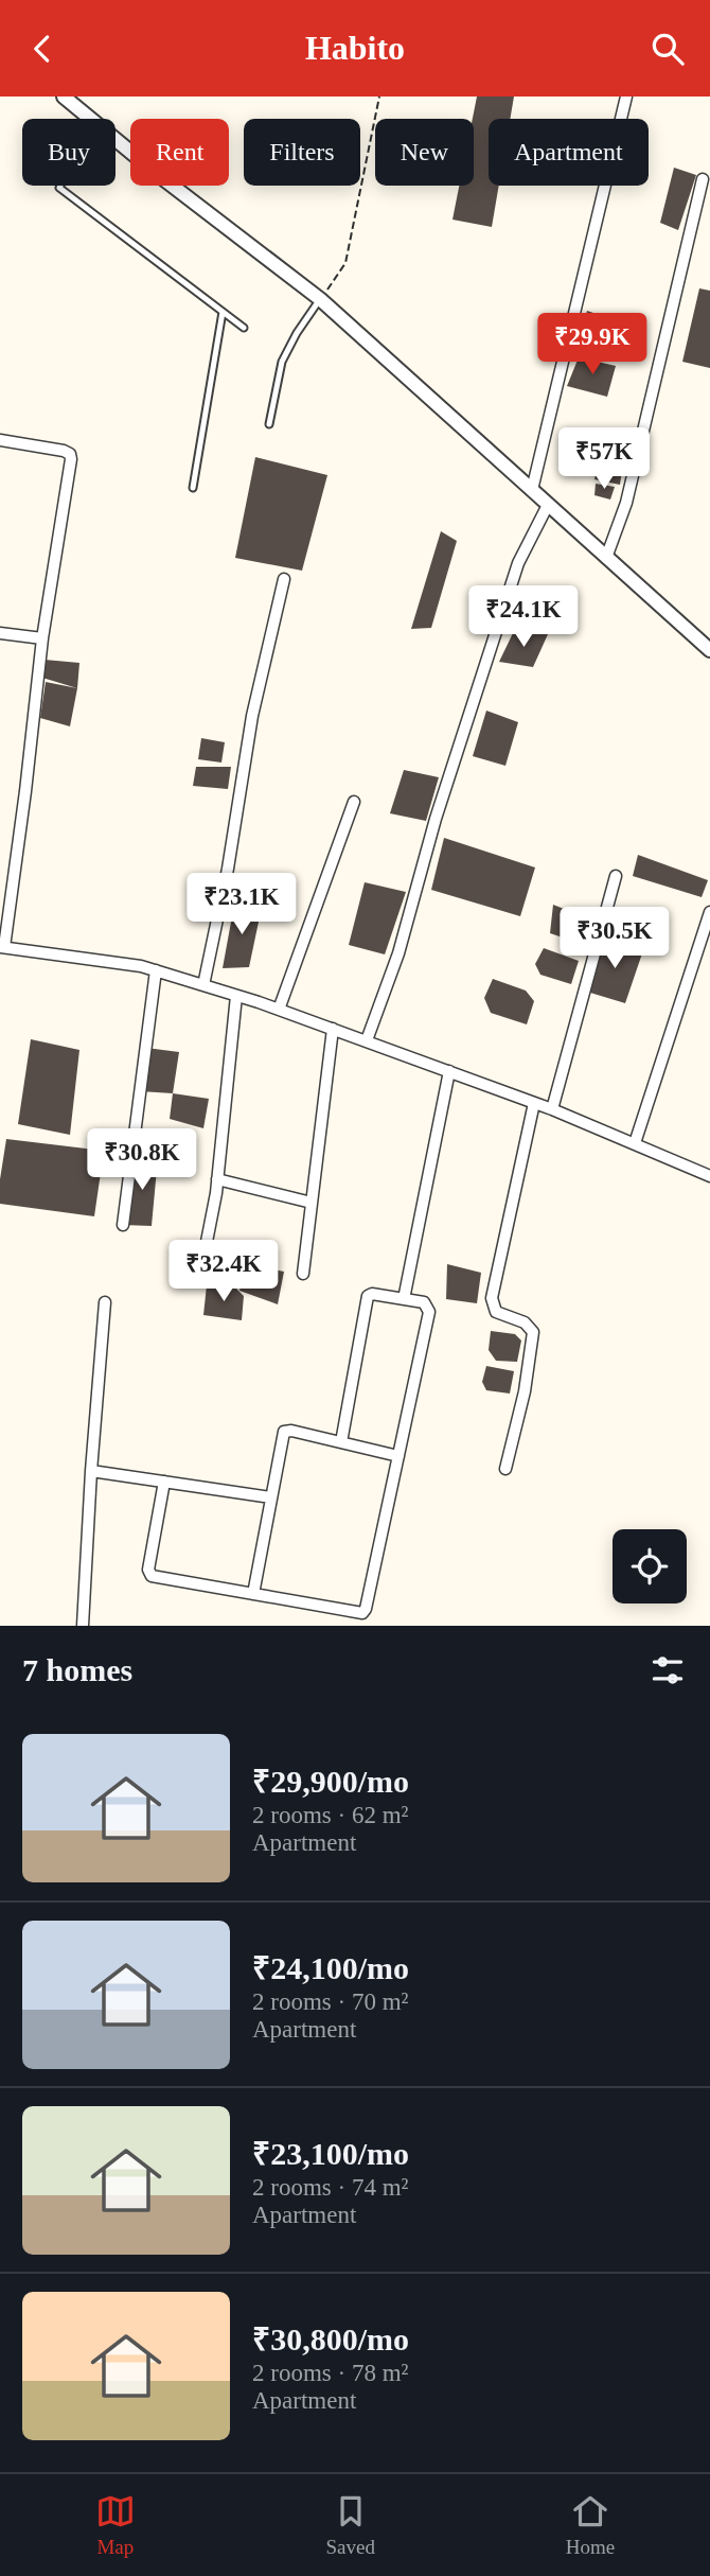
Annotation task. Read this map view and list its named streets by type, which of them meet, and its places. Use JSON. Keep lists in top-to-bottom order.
{
  "page": {
    "header": "Habito",
    "chip": [
      "Buy",
      "Rent",
      "Filters",
      "New",
      "Apartment"
    ],
    "price": [
      "₹29.9K",
      "₹57K",
      "₹24.1K",
      "₹23.1K",
      "₹30.5K",
      "₹30.8K",
      "₹32.4K"
    ],
    "heading": "7 homes",
    "list": [
      {
        "name": "₹29,900/mo",
        "note": "2 rooms · 62 m² · Apartment"
      },
      {
        "name": "₹24,100/mo",
        "note": "2 rooms · 70 m² · Apartment"
      },
      {
        "name": "₹23,100/mo",
        "note": "2 rooms · 74 m² · Apartment"
      },
      {
        "name": "₹30,800/mo",
        "note": "2 rooms · 78 m² · Apartment"
      }
    ],
    "tabs": ["Map", "Saved", "Home"]
  }
}
